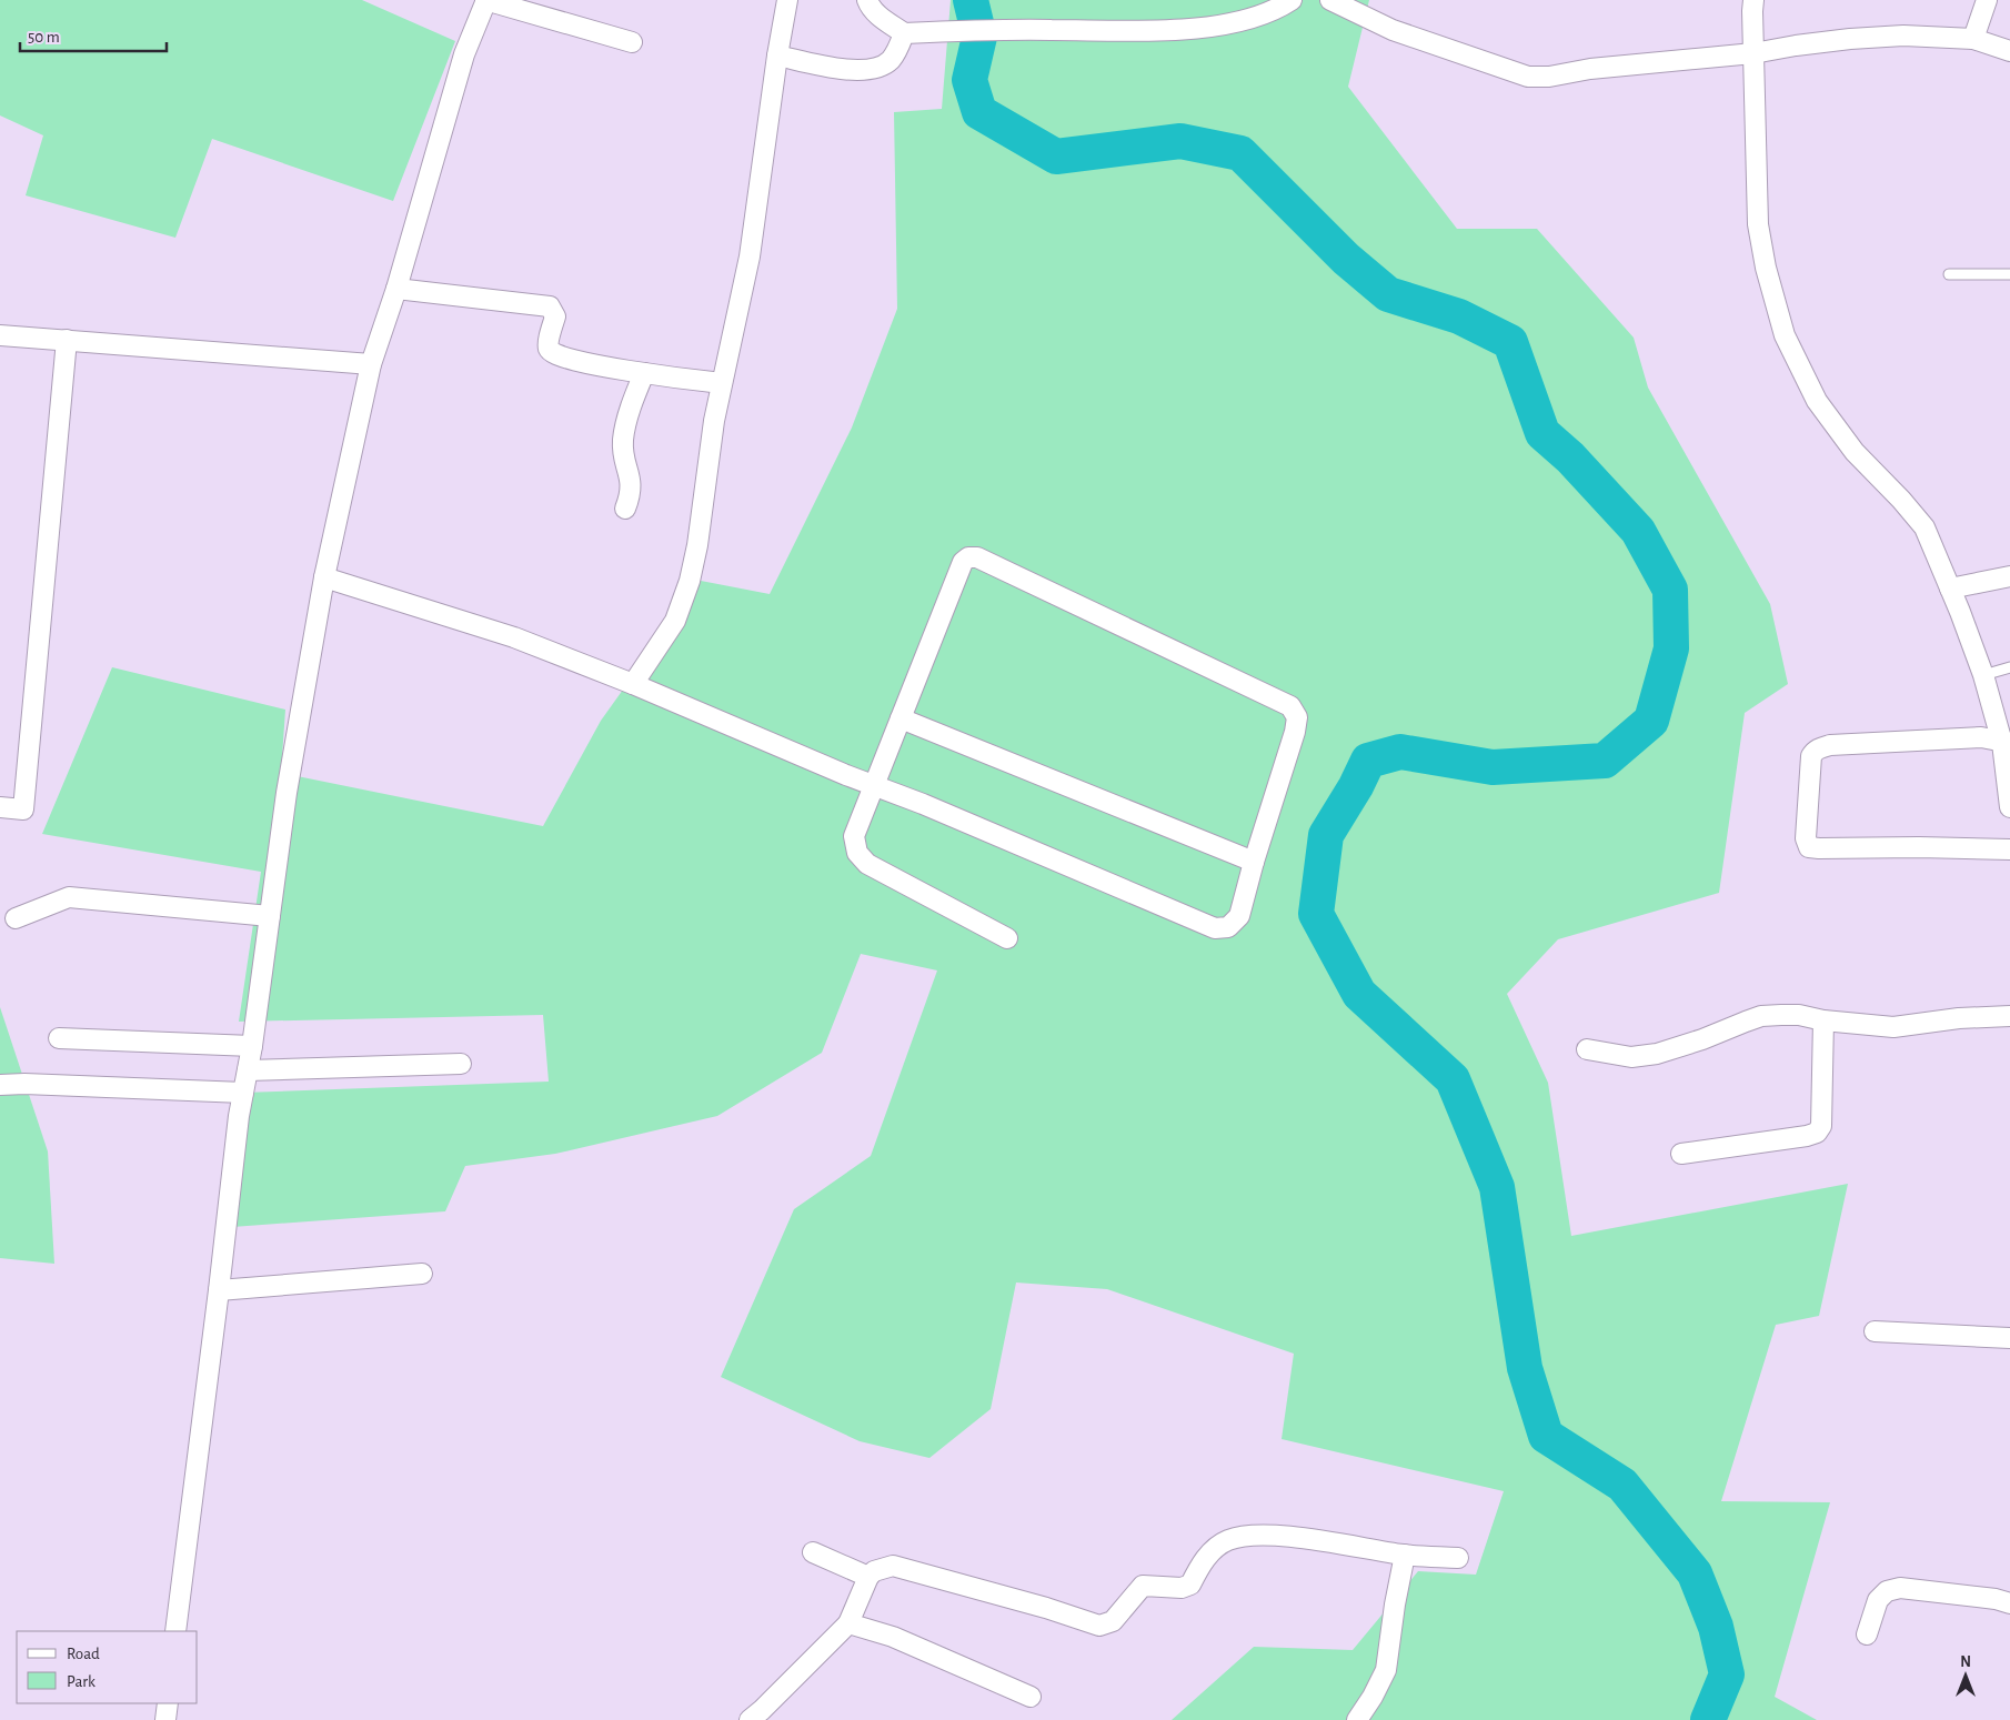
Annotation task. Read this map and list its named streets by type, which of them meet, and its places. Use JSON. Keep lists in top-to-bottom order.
{
  "legend": ["Road", "Park"],
  "scale_bar": "50 m",
  "north": "top"
}
